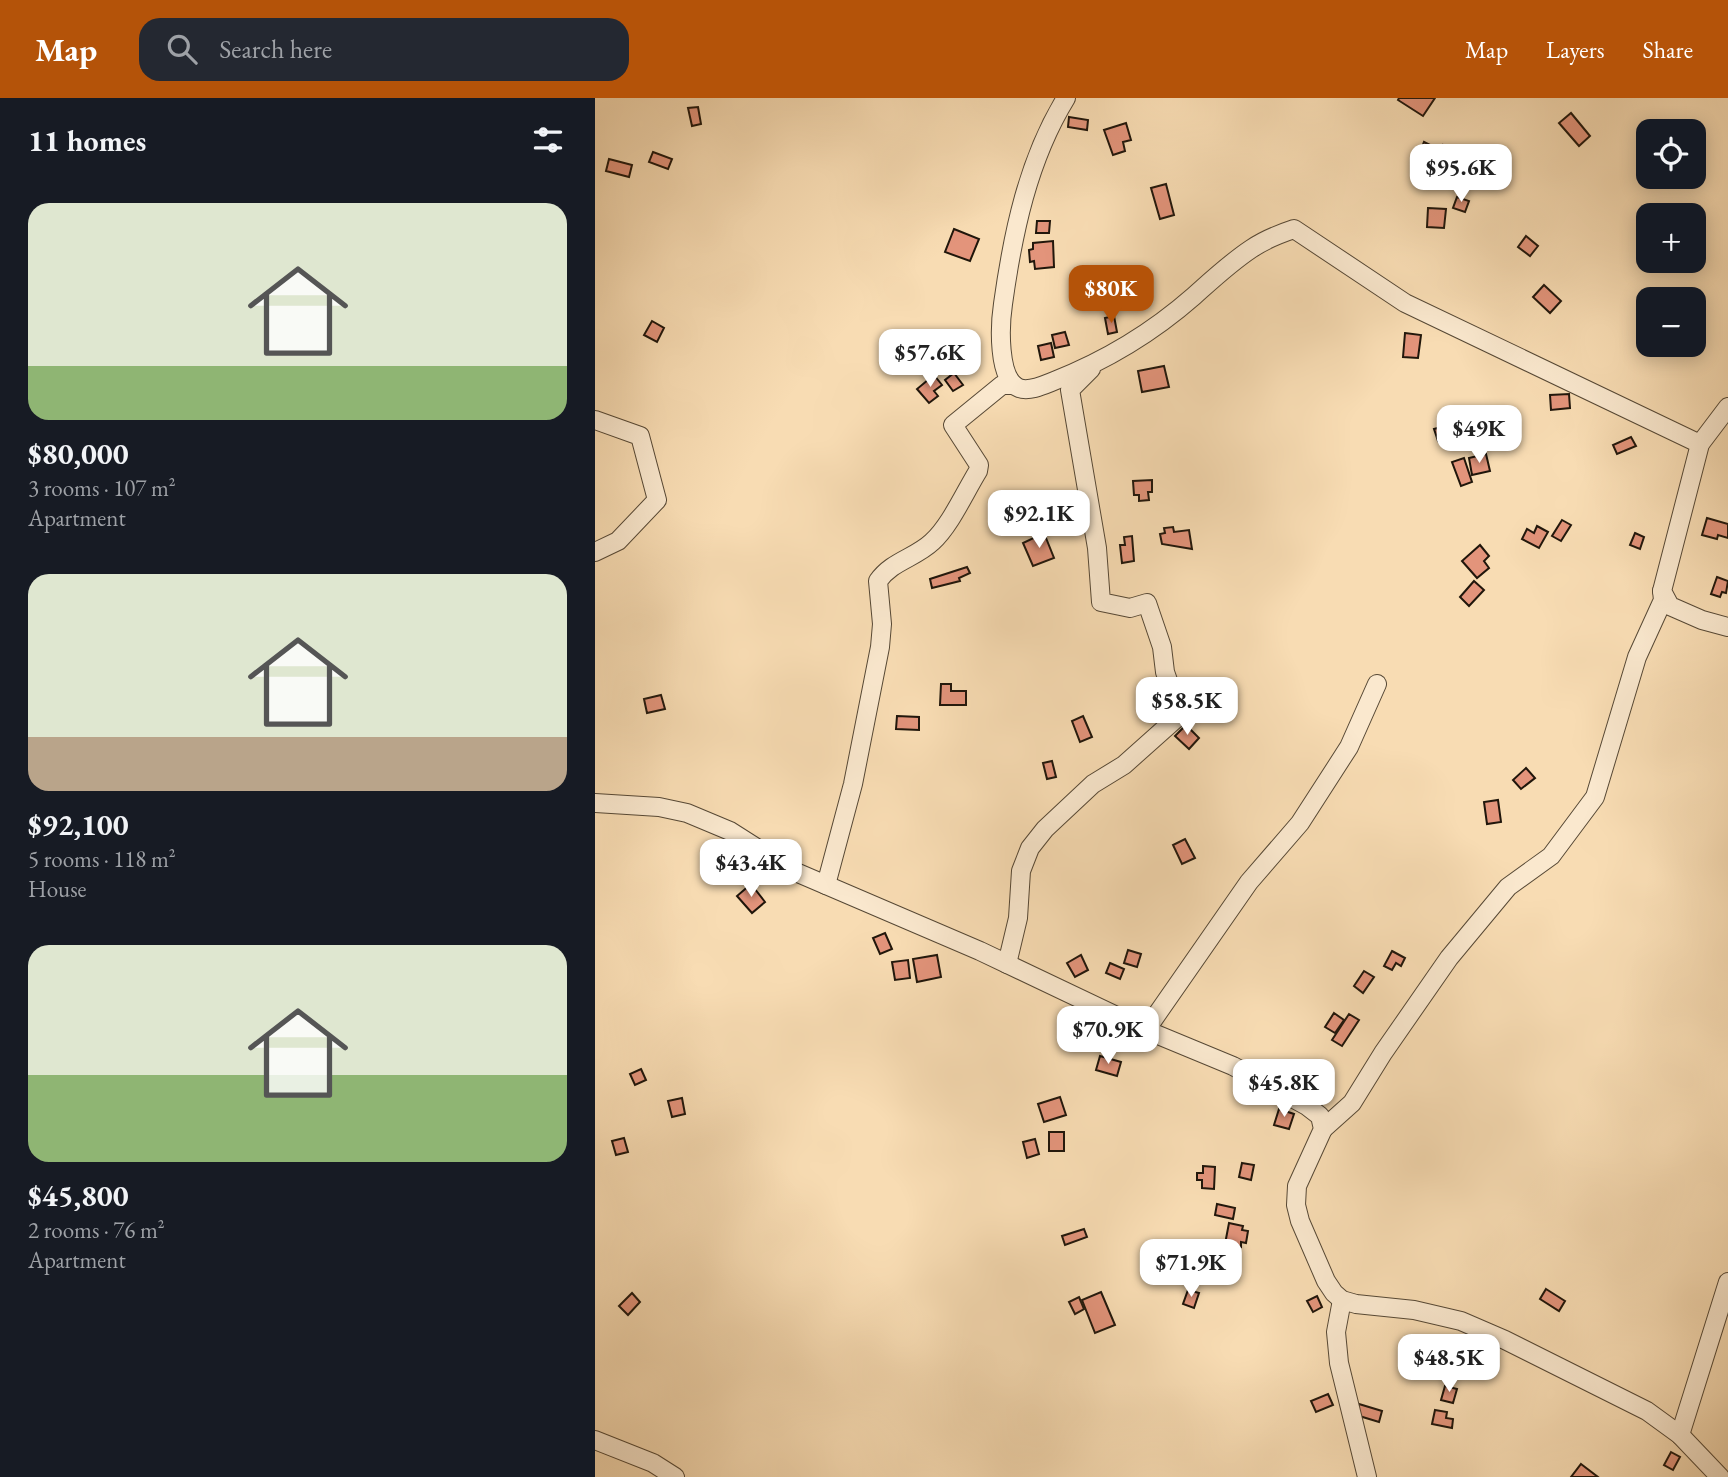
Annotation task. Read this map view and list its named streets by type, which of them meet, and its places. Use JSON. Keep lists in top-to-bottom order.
{
  "page": {
    "header": "Map",
    "search": "Search here",
    "nav": ["Map", "Layers", "Share"],
    "heading": "11 homes",
    "map_buttons": ["+", "−"],
    "price": [
      "$95.6K",
      "$80K",
      "$57.6K",
      "$49K",
      "$92.1K",
      "$58.5K",
      "$43.4K",
      "$70.9K",
      "$45.8K",
      "$71.9K",
      "$48.5K"
    ],
    "list": [
      {
        "name": "$80,000",
        "note": "3 rooms · 107 m² · Apartment"
      },
      {
        "name": "$92,100",
        "note": "5 rooms · 118 m² · House"
      },
      {
        "name": "$45,800",
        "note": "2 rooms · 76 m² · Apartment"
      }
    ]
  }
}
